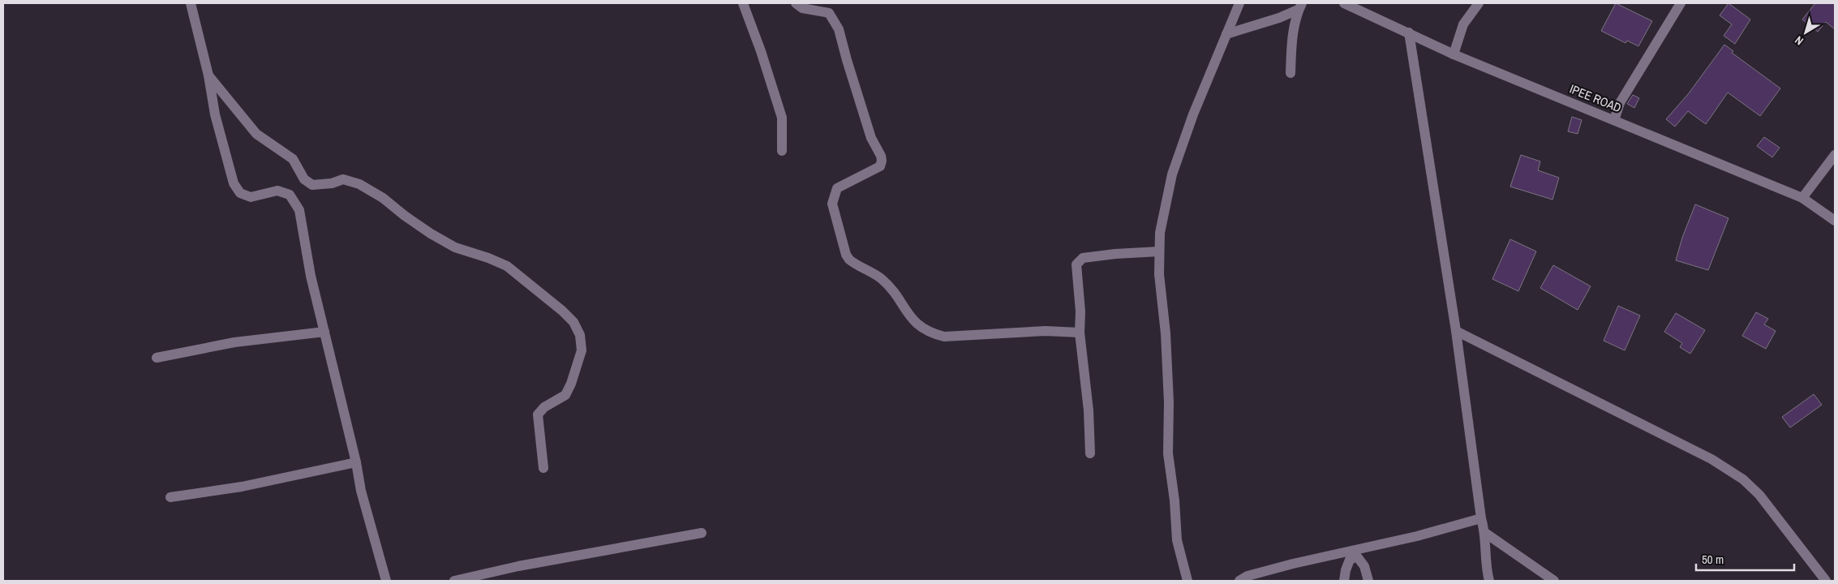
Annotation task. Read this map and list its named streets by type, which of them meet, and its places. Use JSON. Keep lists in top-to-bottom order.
{
  "streets": {
    "street": ["IPEE ROAD"]
  },
  "scale_bar": "50 m",
  "north": "bottom left"
}
